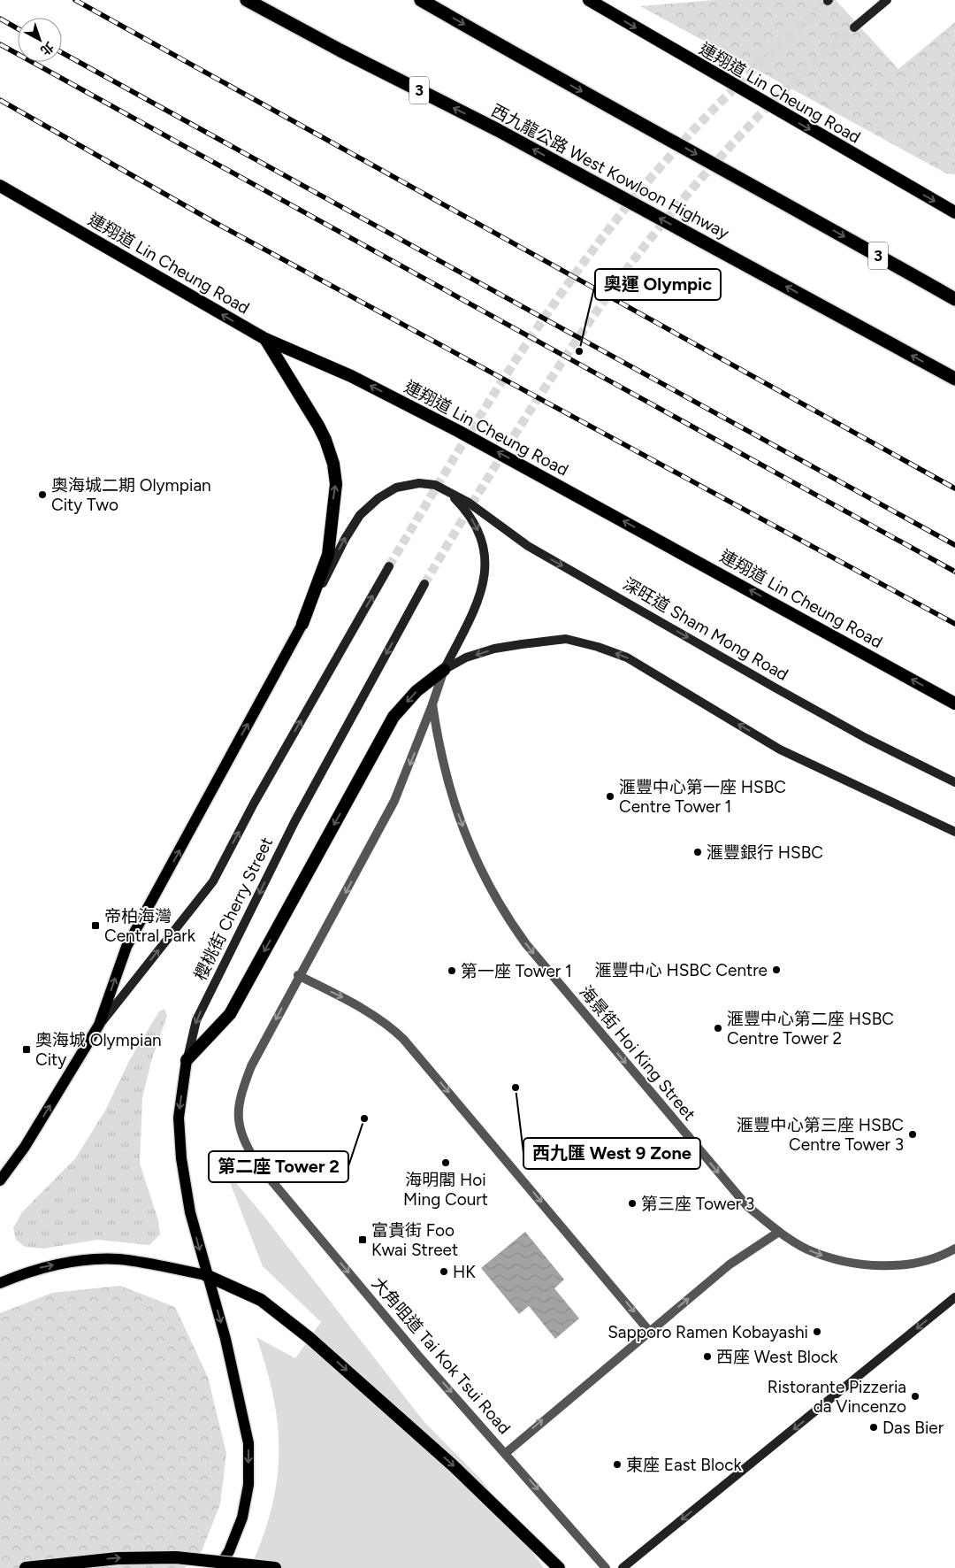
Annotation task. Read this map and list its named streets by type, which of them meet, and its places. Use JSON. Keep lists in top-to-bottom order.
{
  "streets": {
    "highway": ["3", "連翔道 Lin Cheung Road", "西九龍公路 West Kowloon Highway"],
    "main road": ["深旺道 Sham Mong Road", "櫻桃街 Cherry Street"],
    "street": ["海景街 Hoi King Street", "大角咀道 Tai Kok Tsui Road"]
  },
  "crossings": [
    ["深旺道 Sham Mong Road", "櫻桃街 Cherry Street"]
  ],
  "one_way": ["海景街 Hoi King Street", "大角咀道 Tai Kok Tsui Road"],
  "places": {
    "other": [
      "奧運 Olympic",
      "奧海城二期 Olympian City Two",
      "滙豐中心第一座 HSBC Centre Tower 1",
      "滙豐銀行 HSBC",
      "滙豐中心 HSBC Centre",
      "第一座 Tower 1",
      "滙豐中心第二座 HSBC Centre Tower 2",
      "西九匯 West 9 Zone",
      "第二座 Tower 2",
      "滙豐中心第三座 HSBC Centre Tower 3",
      "海明閣 Hoi Ming Court",
      "第三座 Tower 3",
      "HK",
      "Sapporo Ramen Kobayashi",
      "西座 West Block",
      "Ristorante Pizzeria da Vincenzo",
      "Das Bier",
      "東座 East Block"
    ],
    "transit": ["帝柏海灣 Central Park", "奧海城 Olympian City", "富貴街 Foo Kwai Street"]
  },
  "north": "bottom right"
}
